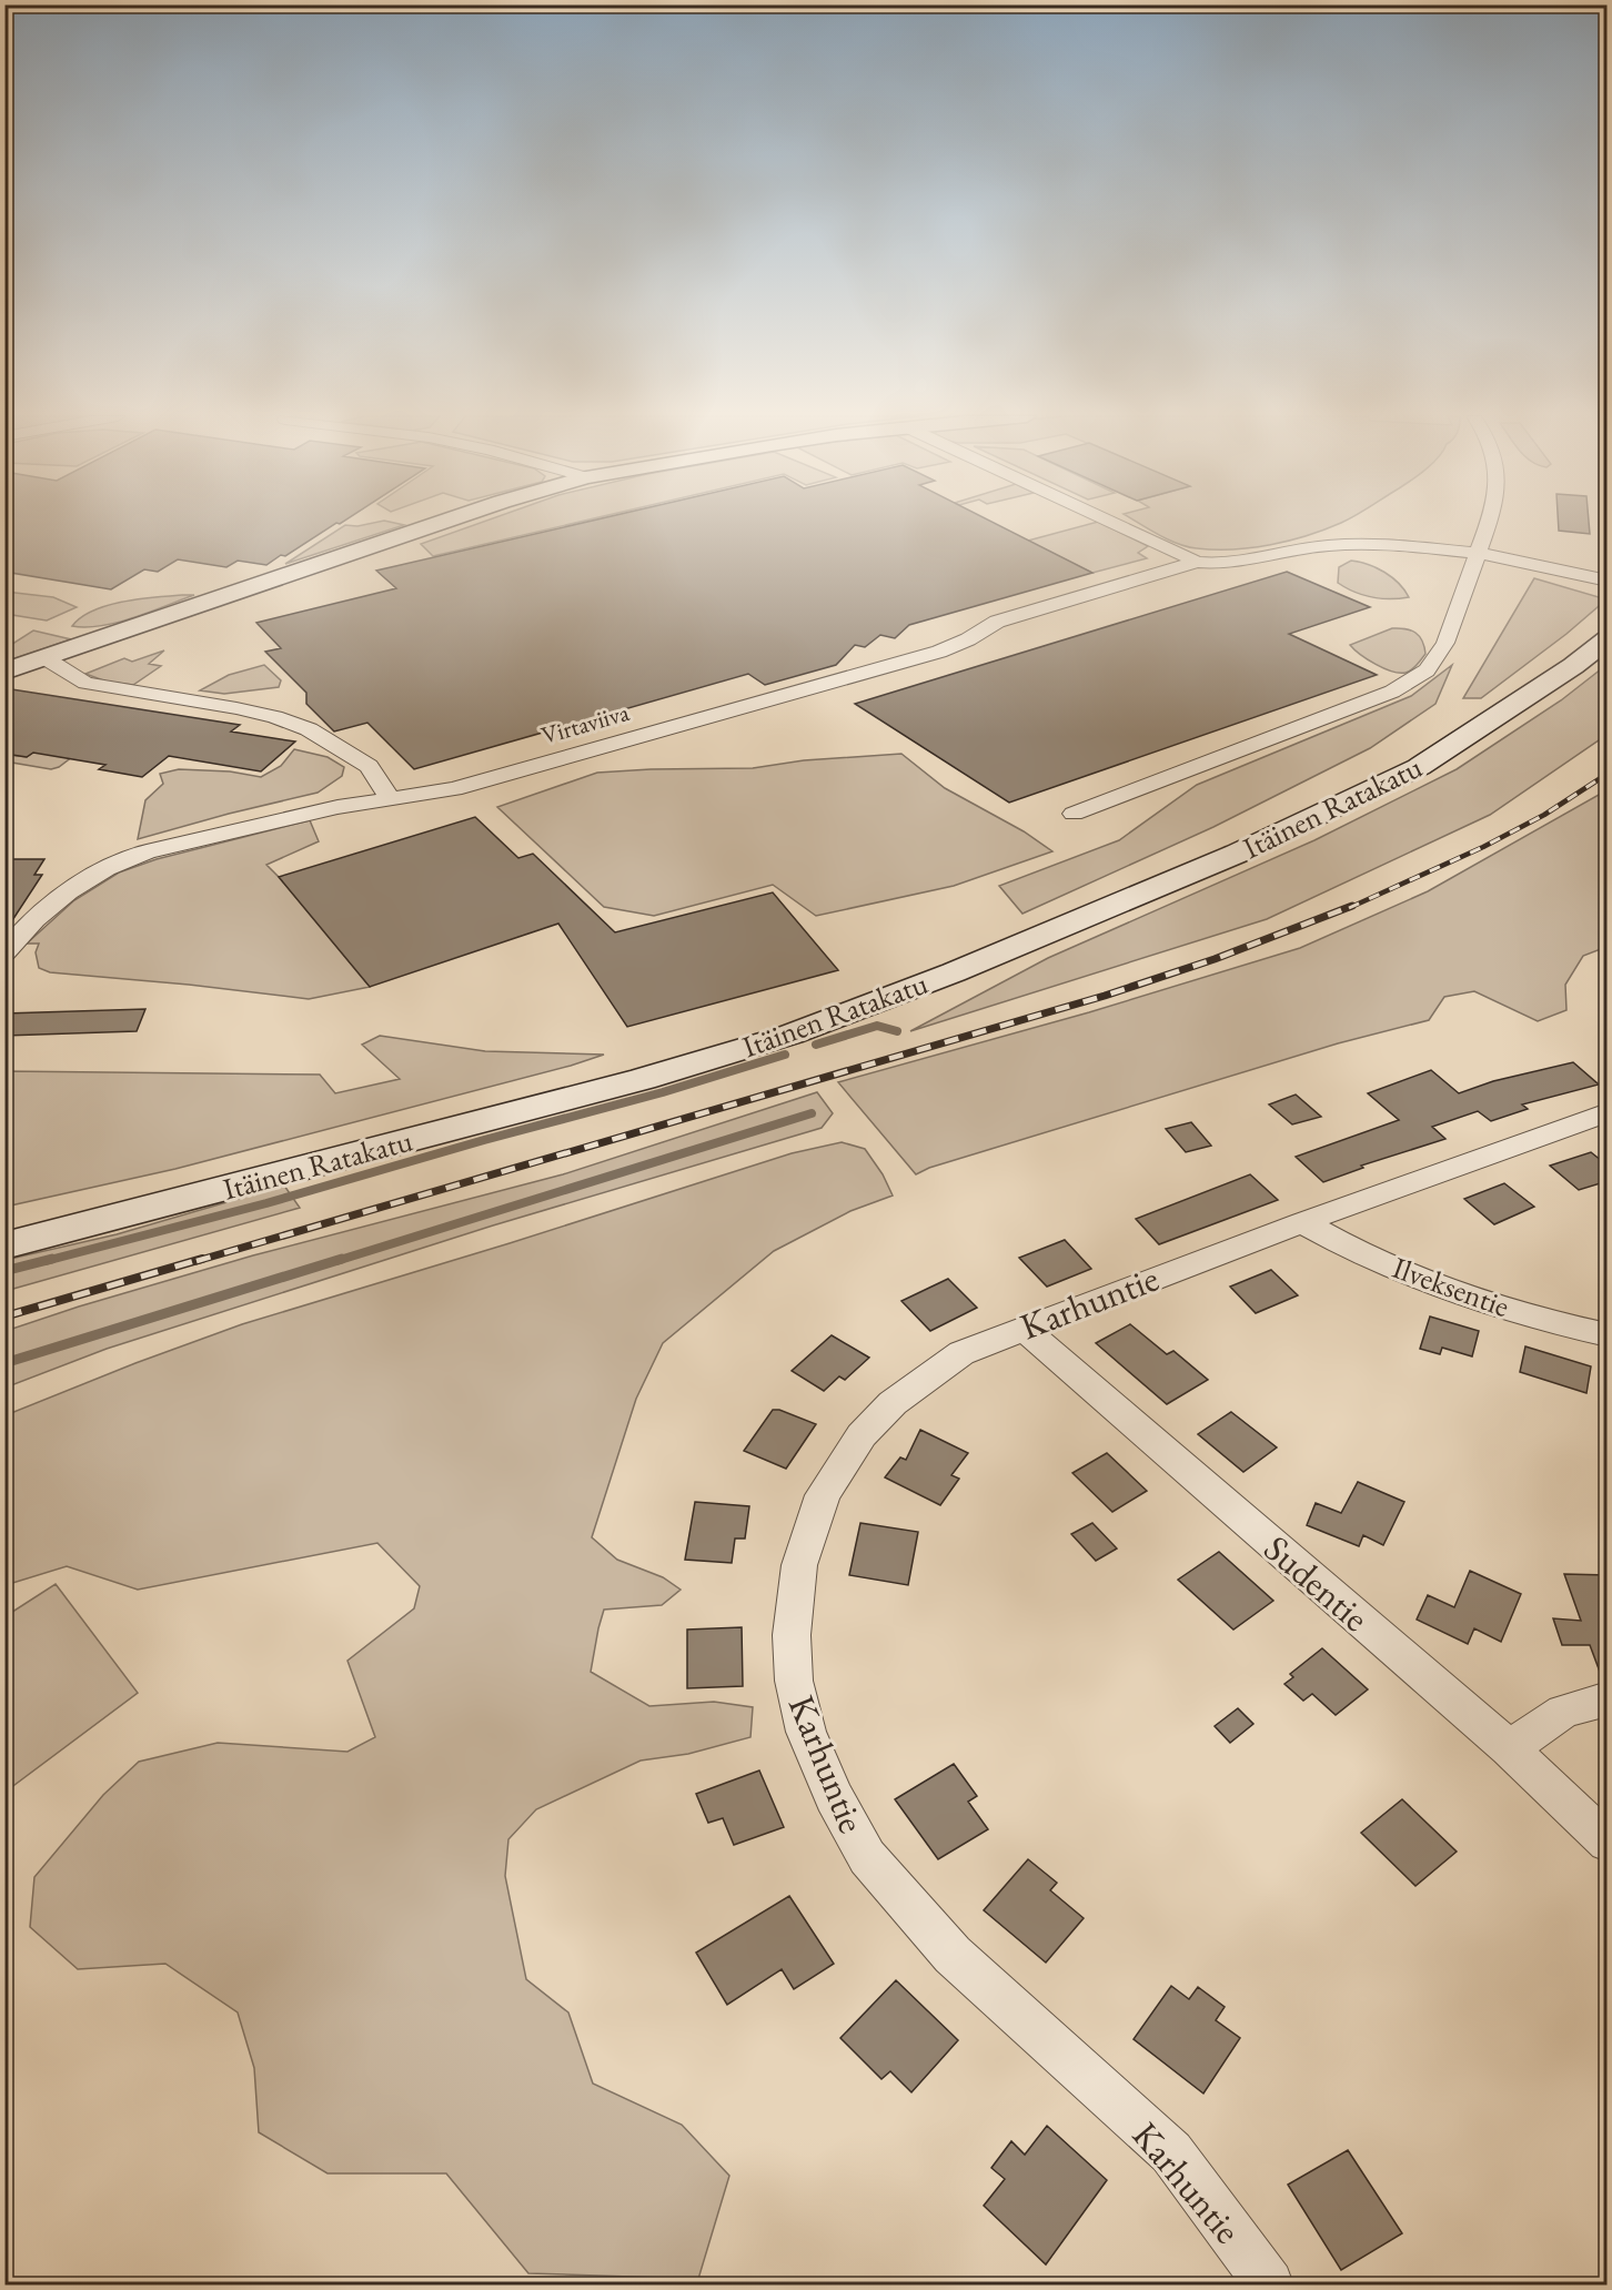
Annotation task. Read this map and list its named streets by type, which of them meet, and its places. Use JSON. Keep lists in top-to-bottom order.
{
  "streets": {
    "street": [
      "Virtaviiva",
      "Itäinen Ratakatu",
      "Ilveksentie",
      "Karhuntie",
      "Sudentie"
    ]
  },
  "crossings": [
    ["Ilveksentie", "Karhuntie"],
    ["Karhuntie", "Sudentie"]
  ]
}
